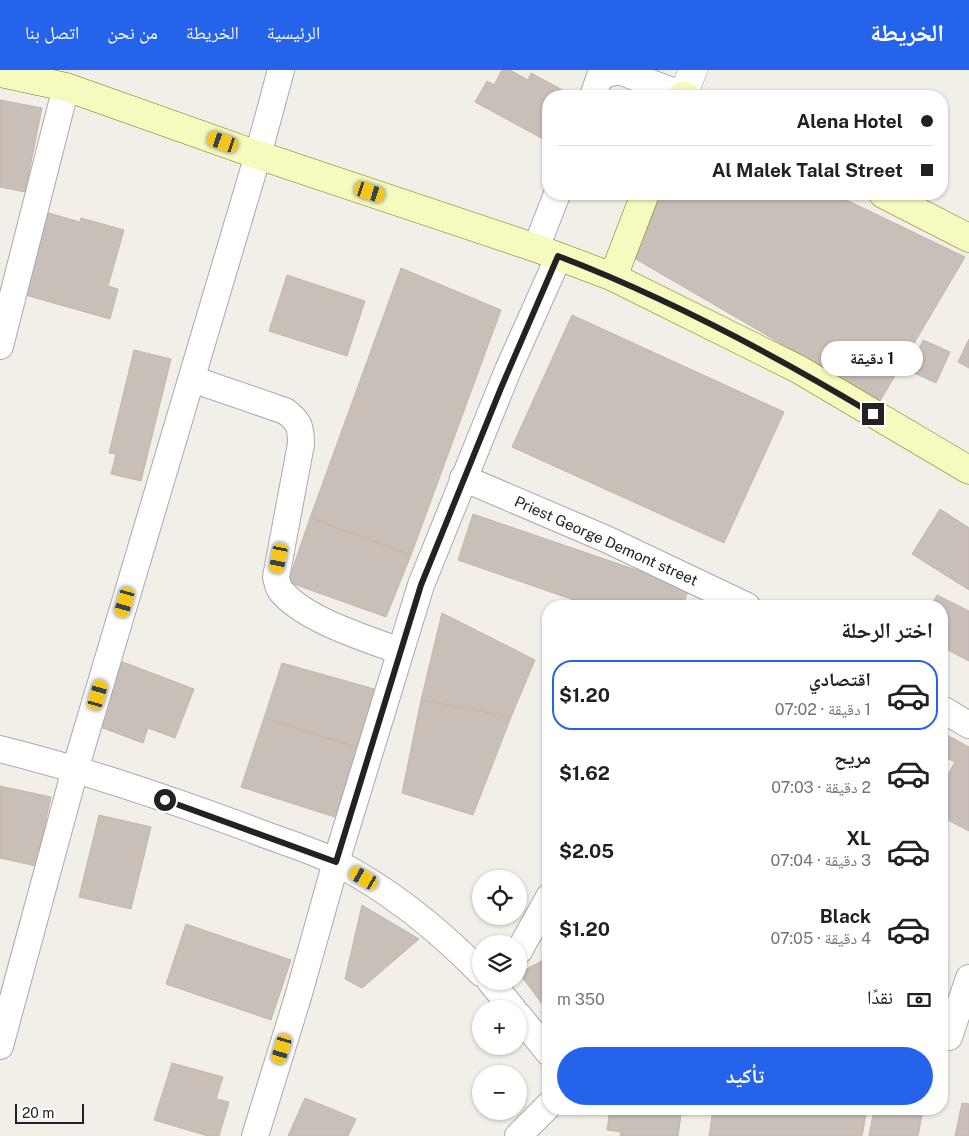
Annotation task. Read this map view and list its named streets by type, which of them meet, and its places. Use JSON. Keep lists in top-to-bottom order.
{
  "streets": {
    "street": ["Priest George Demont street"]
  },
  "scale_bar": "20 m",
  "page": {
    "header": "الخريطة",
    "nav": [
      "الرئيسية",
      "الخريطة",
      "من نحن",
      "اتصل بنا"
    ],
    "banner": ["Alena Hotel", "Al Malek Talal Street"],
    "bubble": "1 دقيقة",
    "heading": "اختر الرحلة",
    "list": [
      {
        "name": "اقتصادي",
        "note": "1 دقيقة · 07:02",
        "value": "$1.20"
      },
      {
        "name": "مريح",
        "note": "2 دقيقة · 07:03",
        "value": "$1.62"
      },
      {
        "name": "XL",
        "note": "3 دقيقة · 07:04",
        "value": "$2.05"
      },
      {
        "name": "Black",
        "note": "4 دقيقة · 07:05",
        "value": "$1.20"
      }
    ],
    "map_buttons": ["+", "−"],
    "pay": ["نقدًا", "350 m"],
    "buttons": "تأكيد",
    "scale": "20 m"
  }
}
